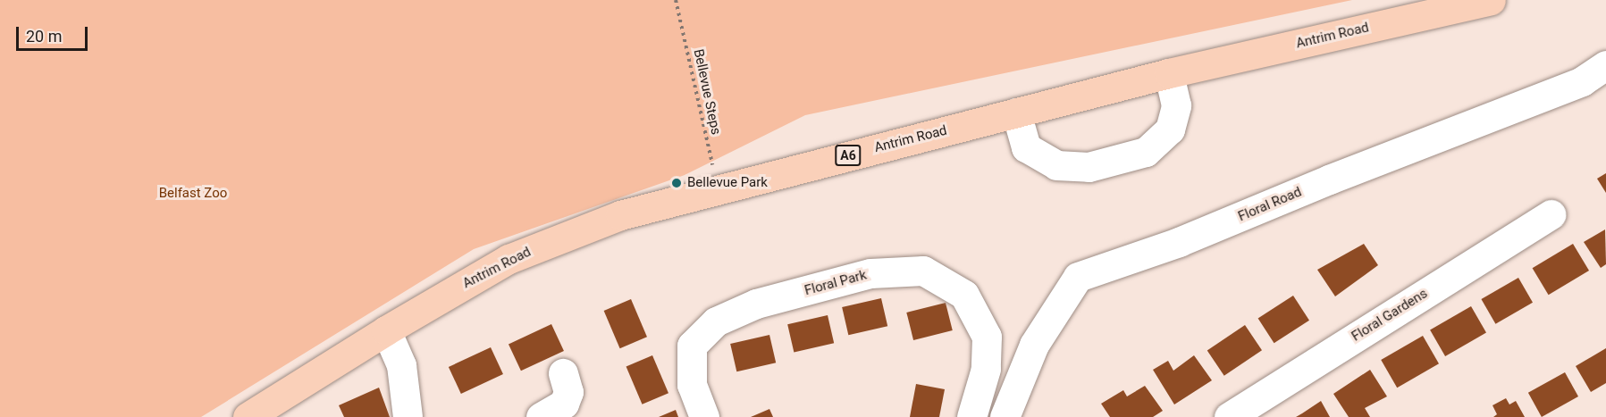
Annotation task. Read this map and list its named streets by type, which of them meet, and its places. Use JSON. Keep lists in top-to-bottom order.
{
  "streets": {
    "main road": ["Antrim Road", "A6"],
    "street": ["Floral Road", "Floral Park", "Floral Gardens"],
    "path": ["Bellevue Steps"]
  },
  "crossings": [
    ["Antrim Road", "Bellevue Steps"]
  ],
  "parks": ["Belfast Zoo"],
  "places": ["Bellevue Park"],
  "scale_bar": "20 m"
}
